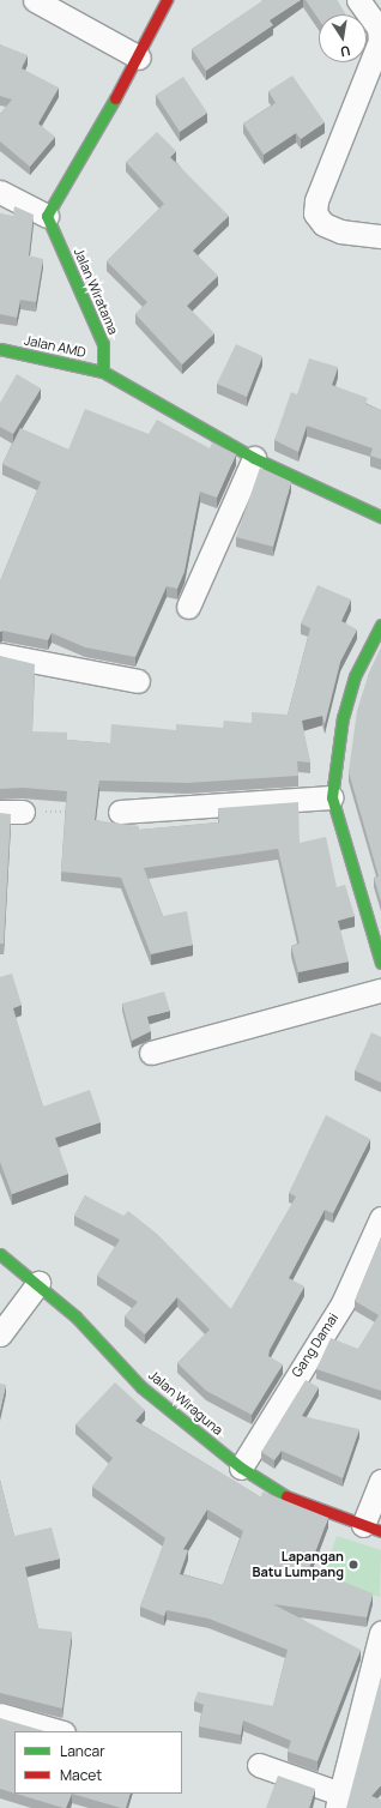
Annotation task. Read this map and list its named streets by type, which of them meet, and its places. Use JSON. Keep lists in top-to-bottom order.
{
  "streets": {
    "street": [
      "Jalan Wiratama",
      "Jalan AMD",
      "Gang Damai",
      "Jalan Wiraguna"
    ]
  },
  "crossings": [
    ["Jalan Wiratama", "Jalan AMD"],
    ["Gang Damai", "Jalan Wiraguna"]
  ],
  "places": ["Lapangan Batu Lumpang"],
  "legend": ["Lancar", "Macet"],
  "north": "bottom"
}
